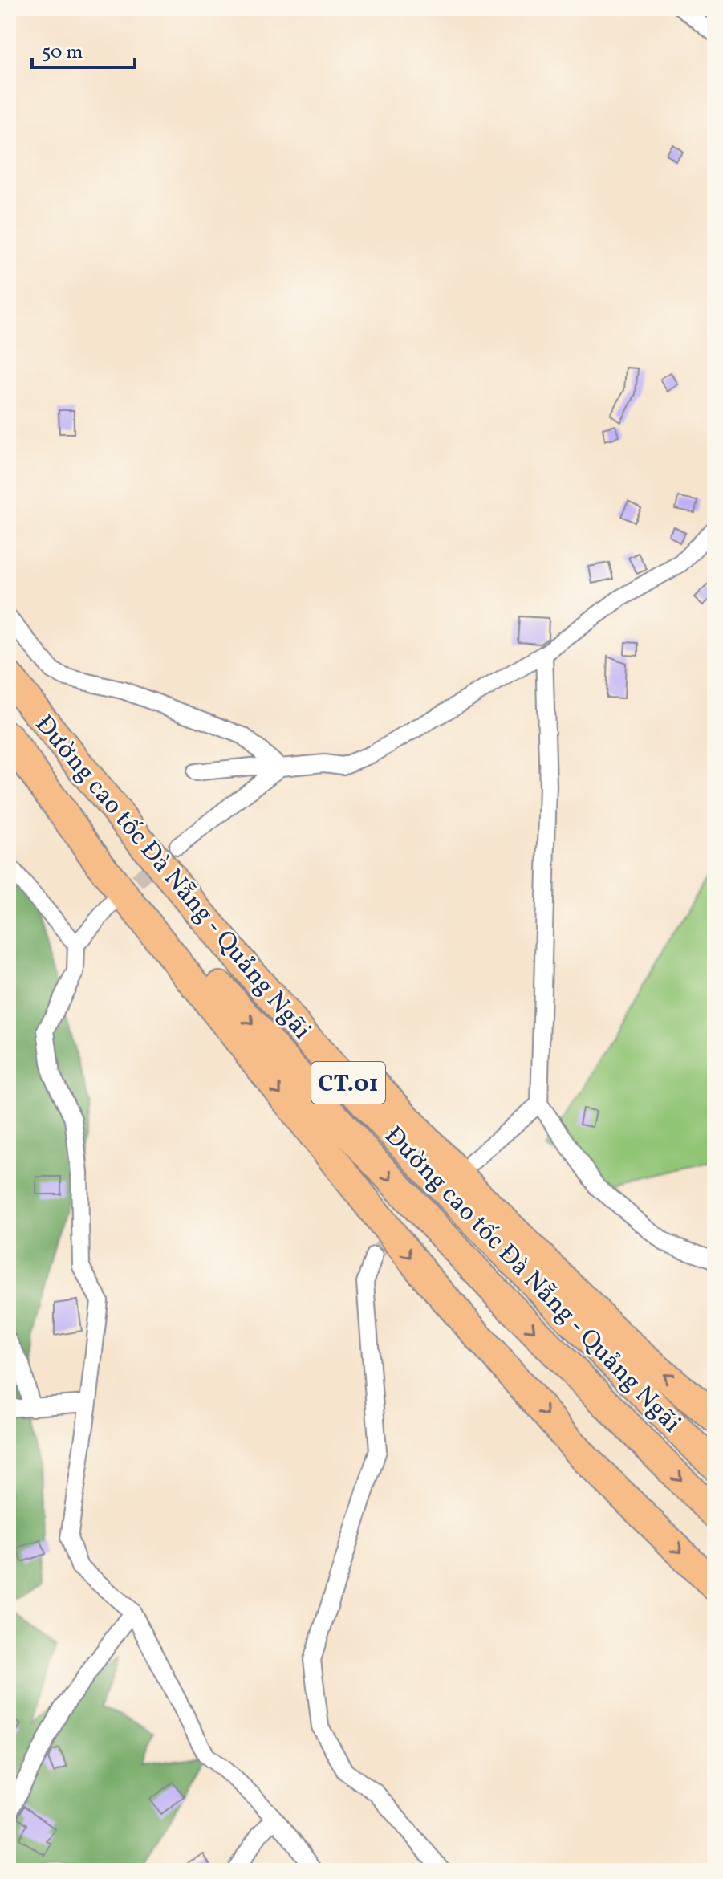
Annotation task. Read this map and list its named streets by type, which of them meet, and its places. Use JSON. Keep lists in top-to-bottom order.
{
  "streets": {
    "highway": ["Đường cao tốc Đà Nẵng - Quảng Ngãi", "CT.01"]
  },
  "scale_bar": "50 m"
}
